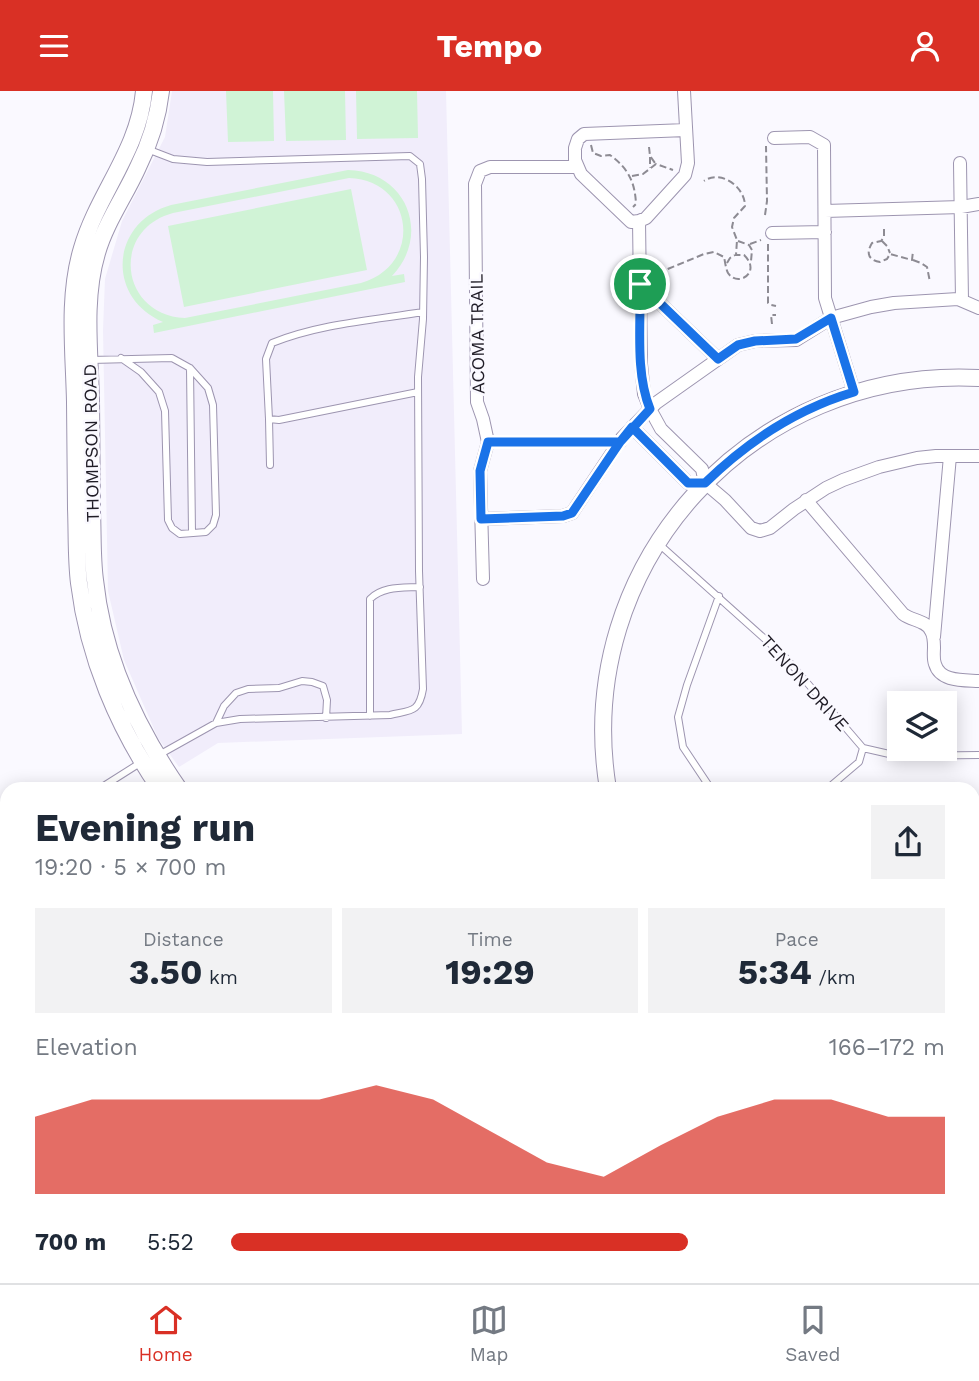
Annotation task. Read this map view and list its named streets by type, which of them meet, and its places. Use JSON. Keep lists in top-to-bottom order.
{
  "streets": {
    "street": ["ACOMA TRAIL", "THOMPSON ROAD"],
    "lane": ["TENON DRIVE"]
  },
  "page": {
    "header": "Tempo",
    "heading": ["Evening run", "19:20 · 5 × 700 m"],
    "stats": [
      ["Distance", "3.50 km"],
      ["Time", "19:29"],
      ["Pace", "5:34 /km"]
    ],
    "chart": ["Elevation", "166–172 m"],
    "list": [
      {
        "name": "700 m",
        "note": "5:52"
      }
    ],
    "tabs": ["Home", "Map", "Saved"]
  }
}
